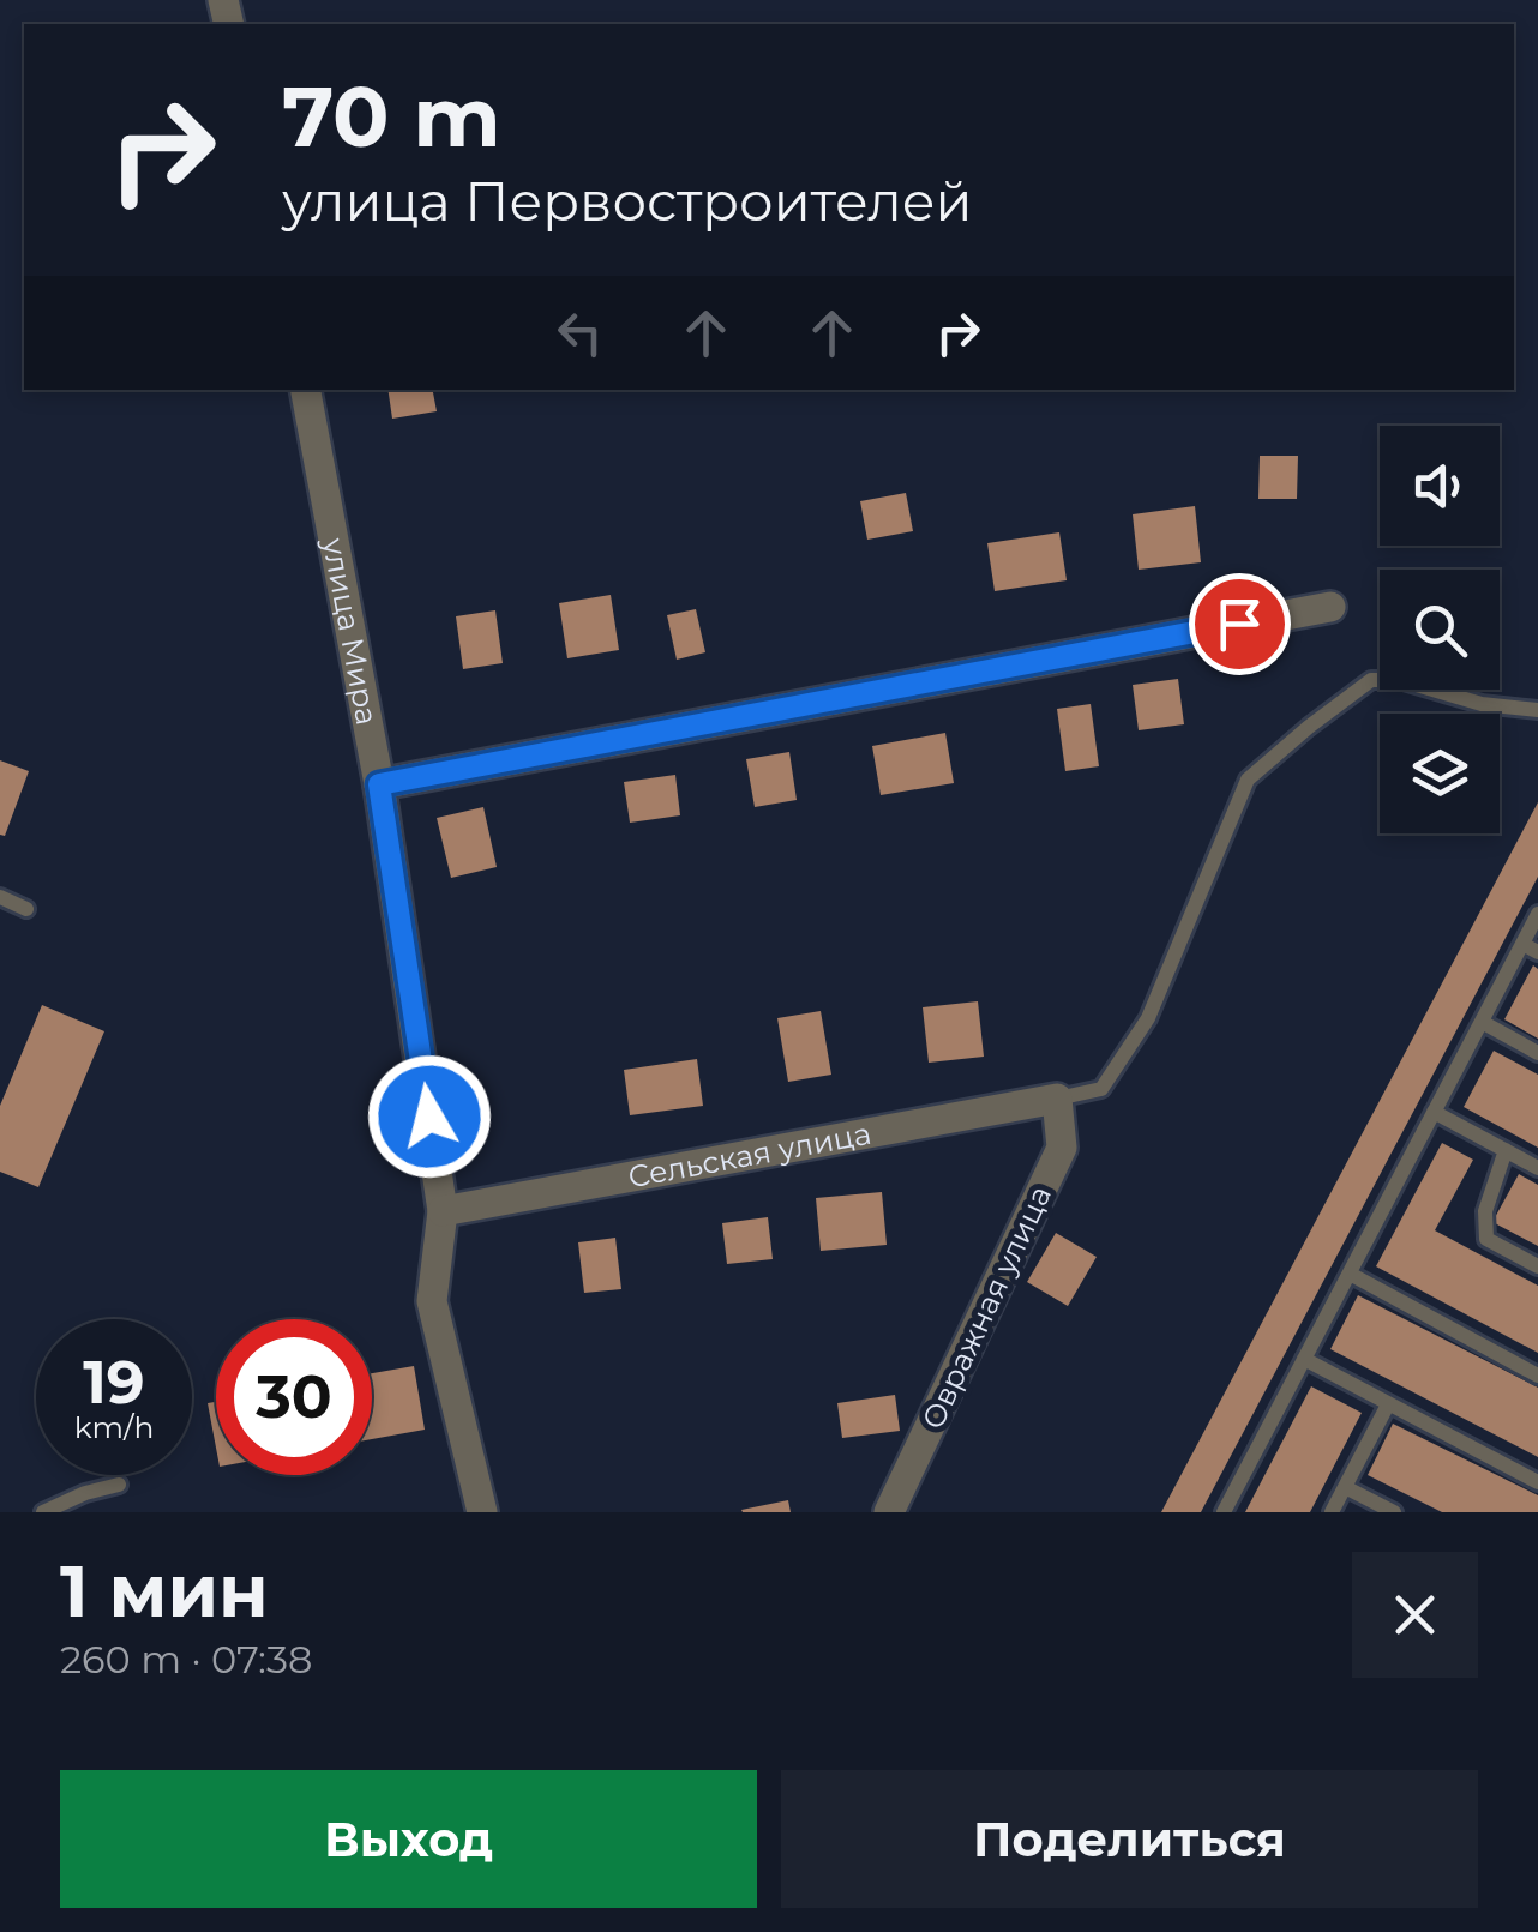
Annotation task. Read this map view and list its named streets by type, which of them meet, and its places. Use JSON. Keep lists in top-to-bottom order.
{
  "streets": {
    "street": ["улица Мира", "Сельская улица", "Овражная улица"]
  },
  "crossings": [
    ["улица Мира", "Сельская улица"],
    ["Сельская улица", "Овражная улица"]
  ],
  "page": {
    "turn": ["70 m", "улица Первостроителей"],
    "speed": "19 km/h",
    "limit": "30",
    "heading": ["1 мин", "260 m · 07:38"],
    "buttons": ["Выход", "Поделиться"]
  }
}
